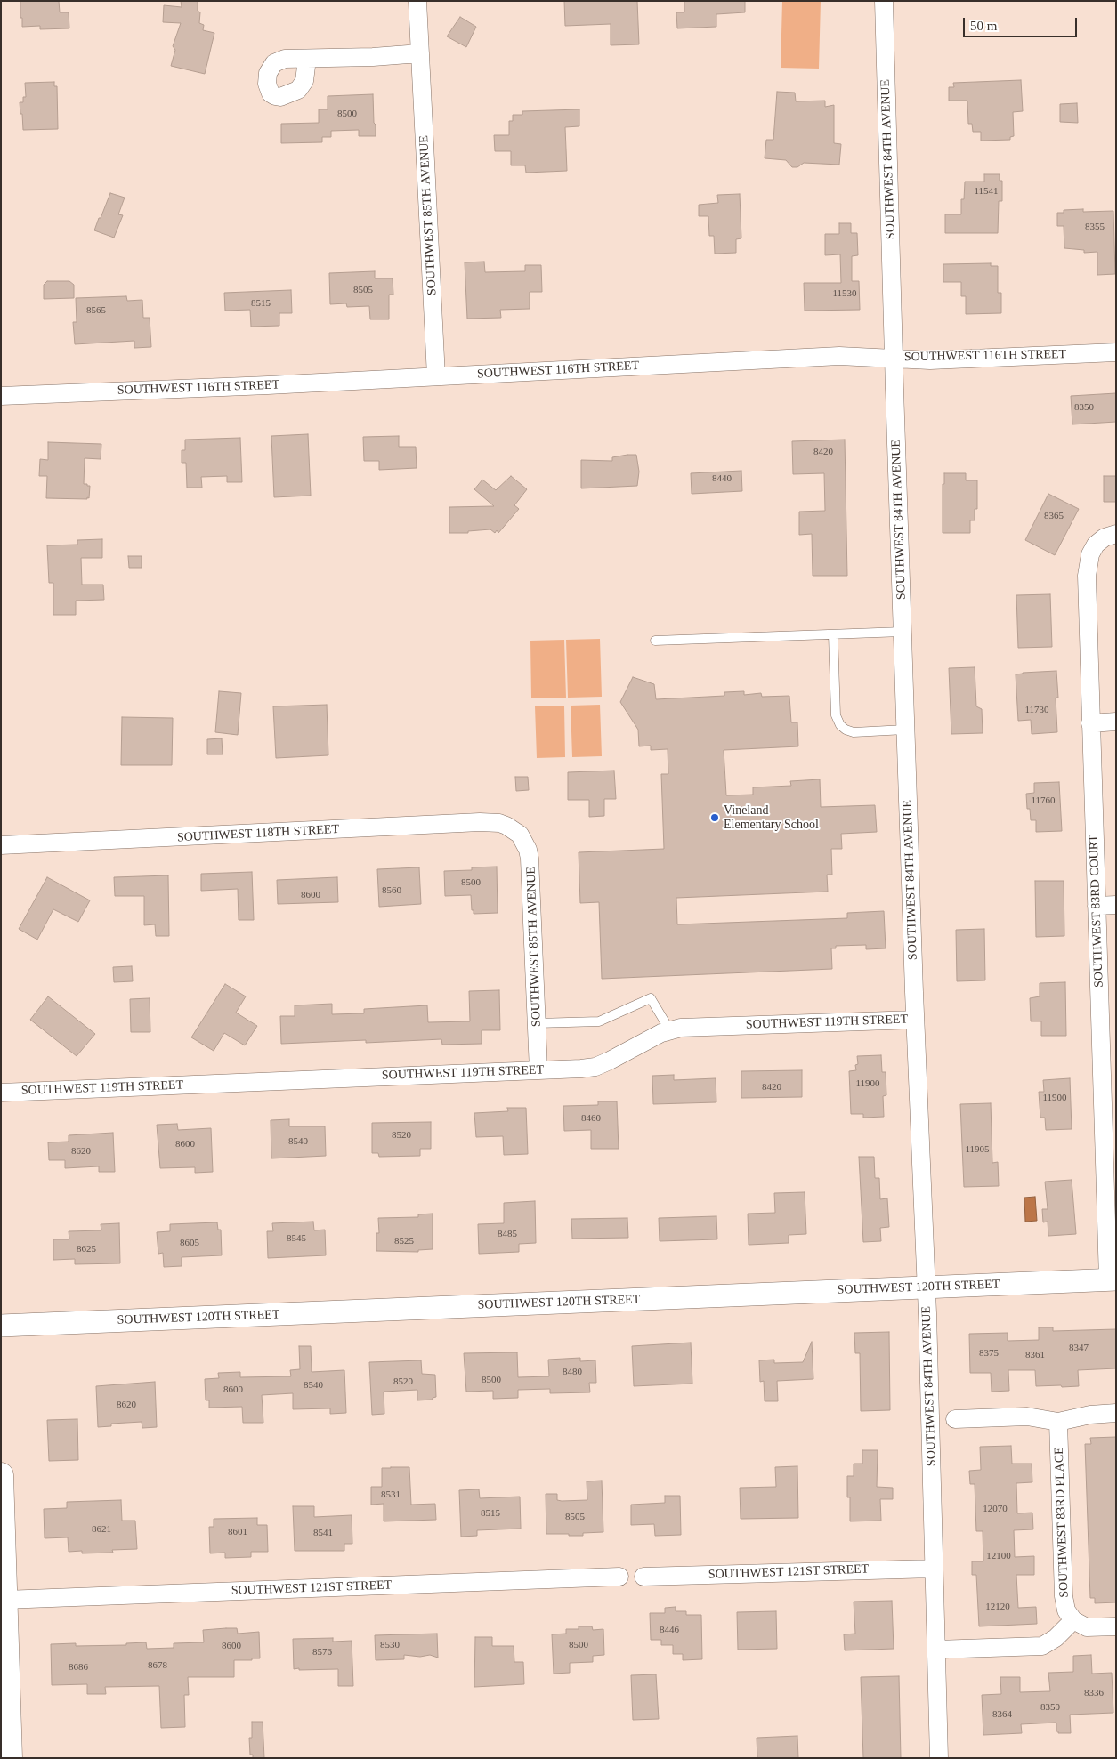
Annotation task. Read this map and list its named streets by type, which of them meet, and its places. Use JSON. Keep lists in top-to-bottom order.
{
  "streets": {
    "street": [
      "SOUTHWEST 84TH AVENUE",
      "SOUTHWEST 85TH AVENUE",
      "SOUTHWEST 116TH STREET",
      "SOUTHWEST 118TH STREET",
      "SOUTHWEST 83RD COURT",
      "SOUTHWEST 119TH STREET",
      "SOUTHWEST 120TH STREET",
      "SOUTHWEST 83RD PLACE",
      "SOUTHWEST 121ST STREET"
    ]
  },
  "crossings": [
    ["SOUTHWEST 84TH AVENUE", "SOUTHWEST 116TH STREET"],
    ["SOUTHWEST 84TH AVENUE", "SOUTHWEST 119TH STREET"],
    ["SOUTHWEST 84TH AVENUE", "SOUTHWEST 120TH STREET"],
    ["SOUTHWEST 84TH AVENUE", "SOUTHWEST 121ST STREET"],
    ["SOUTHWEST 85TH AVENUE", "SOUTHWEST 116TH STREET"],
    ["SOUTHWEST 85TH AVENUE", "SOUTHWEST 118TH STREET"],
    ["SOUTHWEST 85TH AVENUE", "SOUTHWEST 119TH STREET"],
    ["SOUTHWEST 83RD COURT", "SOUTHWEST 120TH STREET"]
  ],
  "places": ["Vineland Elementary School"],
  "house_numbers": [
    "8500",
    "11541",
    "8355",
    "8505",
    "11530",
    "8515",
    "8565",
    "8350",
    "8420",
    "8440",
    "8365",
    "11730",
    "11760",
    "8500",
    "8560",
    "8600",
    "11900",
    "8420",
    "11900",
    "8460",
    "8520",
    "8540",
    "8600",
    "11905",
    "8620",
    "8485",
    "8545",
    "8525",
    "8605",
    "8625",
    "8347",
    "8375",
    "8361",
    "8480",
    "8500",
    "8520",
    "8540",
    "8600",
    "8620",
    "8531",
    "12070",
    "8515",
    "8505",
    "8621",
    "8601",
    "8541",
    "12100",
    "12120",
    "8446",
    "8530",
    "8500",
    "8600",
    "8576",
    "8678",
    "8686",
    "8336",
    "8350",
    "8364"
  ],
  "scale_bar": "50 m"
}
